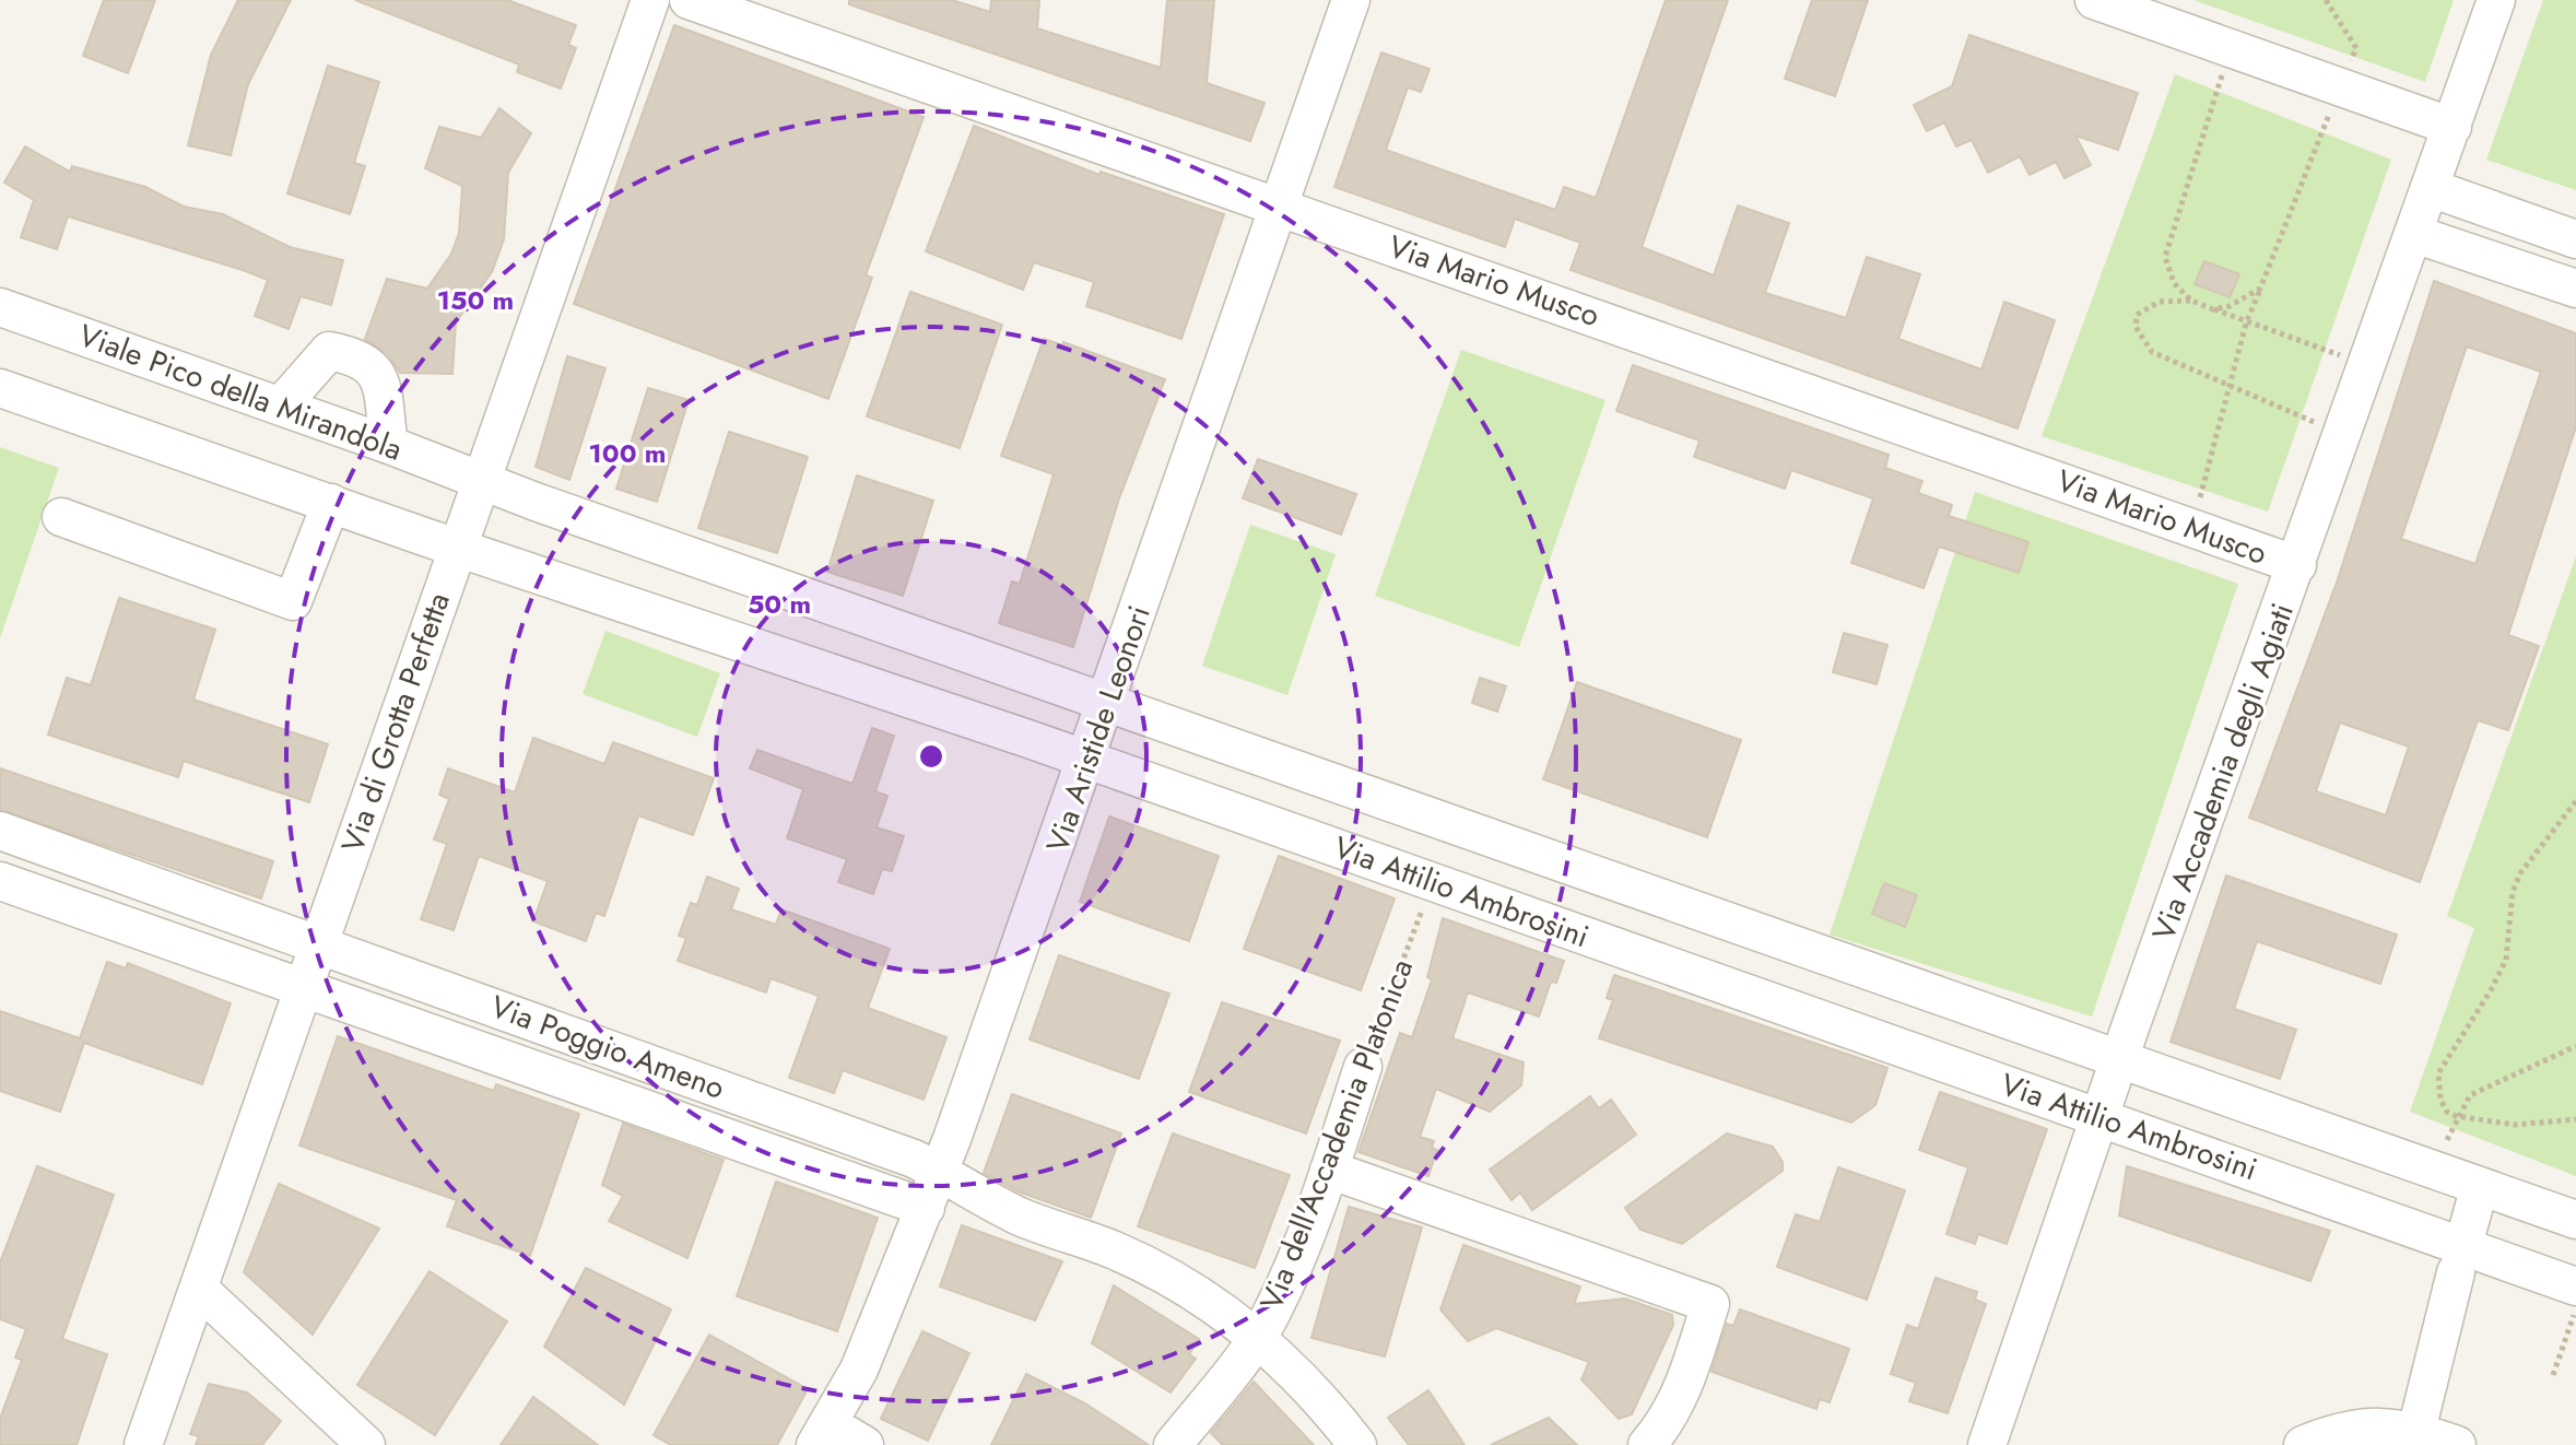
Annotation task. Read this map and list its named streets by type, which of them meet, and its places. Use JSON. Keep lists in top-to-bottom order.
{
  "streets": {
    "street": [
      "Via Mario Musco",
      "Viale Pico della Mirandola",
      "Via di Grotta Perfetta",
      "Via Aristide Leonori",
      "Via Accademia degli Agiati",
      "Via Attilio Ambrosini",
      "Via Poggio Ameno",
      "Via dell'Accademia Platonica"
    ]
  },
  "crossings": [
    ["Via Mario Musco", "Via Aristide Leonori"],
    ["Via Mario Musco", "Via Accademia degli Agiati"],
    ["Viale Pico della Mirandola", "Via di Grotta Perfetta"],
    ["Viale Pico della Mirandola", "Via Attilio Ambrosini"],
    ["Via di Grotta Perfetta", "Via Attilio Ambrosini"],
    ["Via di Grotta Perfetta", "Via Poggio Ameno"],
    ["Via Aristide Leonori", "Via Attilio Ambrosini"],
    ["Via Aristide Leonori", "Via Poggio Ameno"],
    ["Via Accademia degli Agiati", "Via Attilio Ambrosini"],
    ["Via Poggio Ameno", "Via dell'Accademia Platonica"]
  ],
  "rings": ["150 m", "100 m", "50 m"]
}
